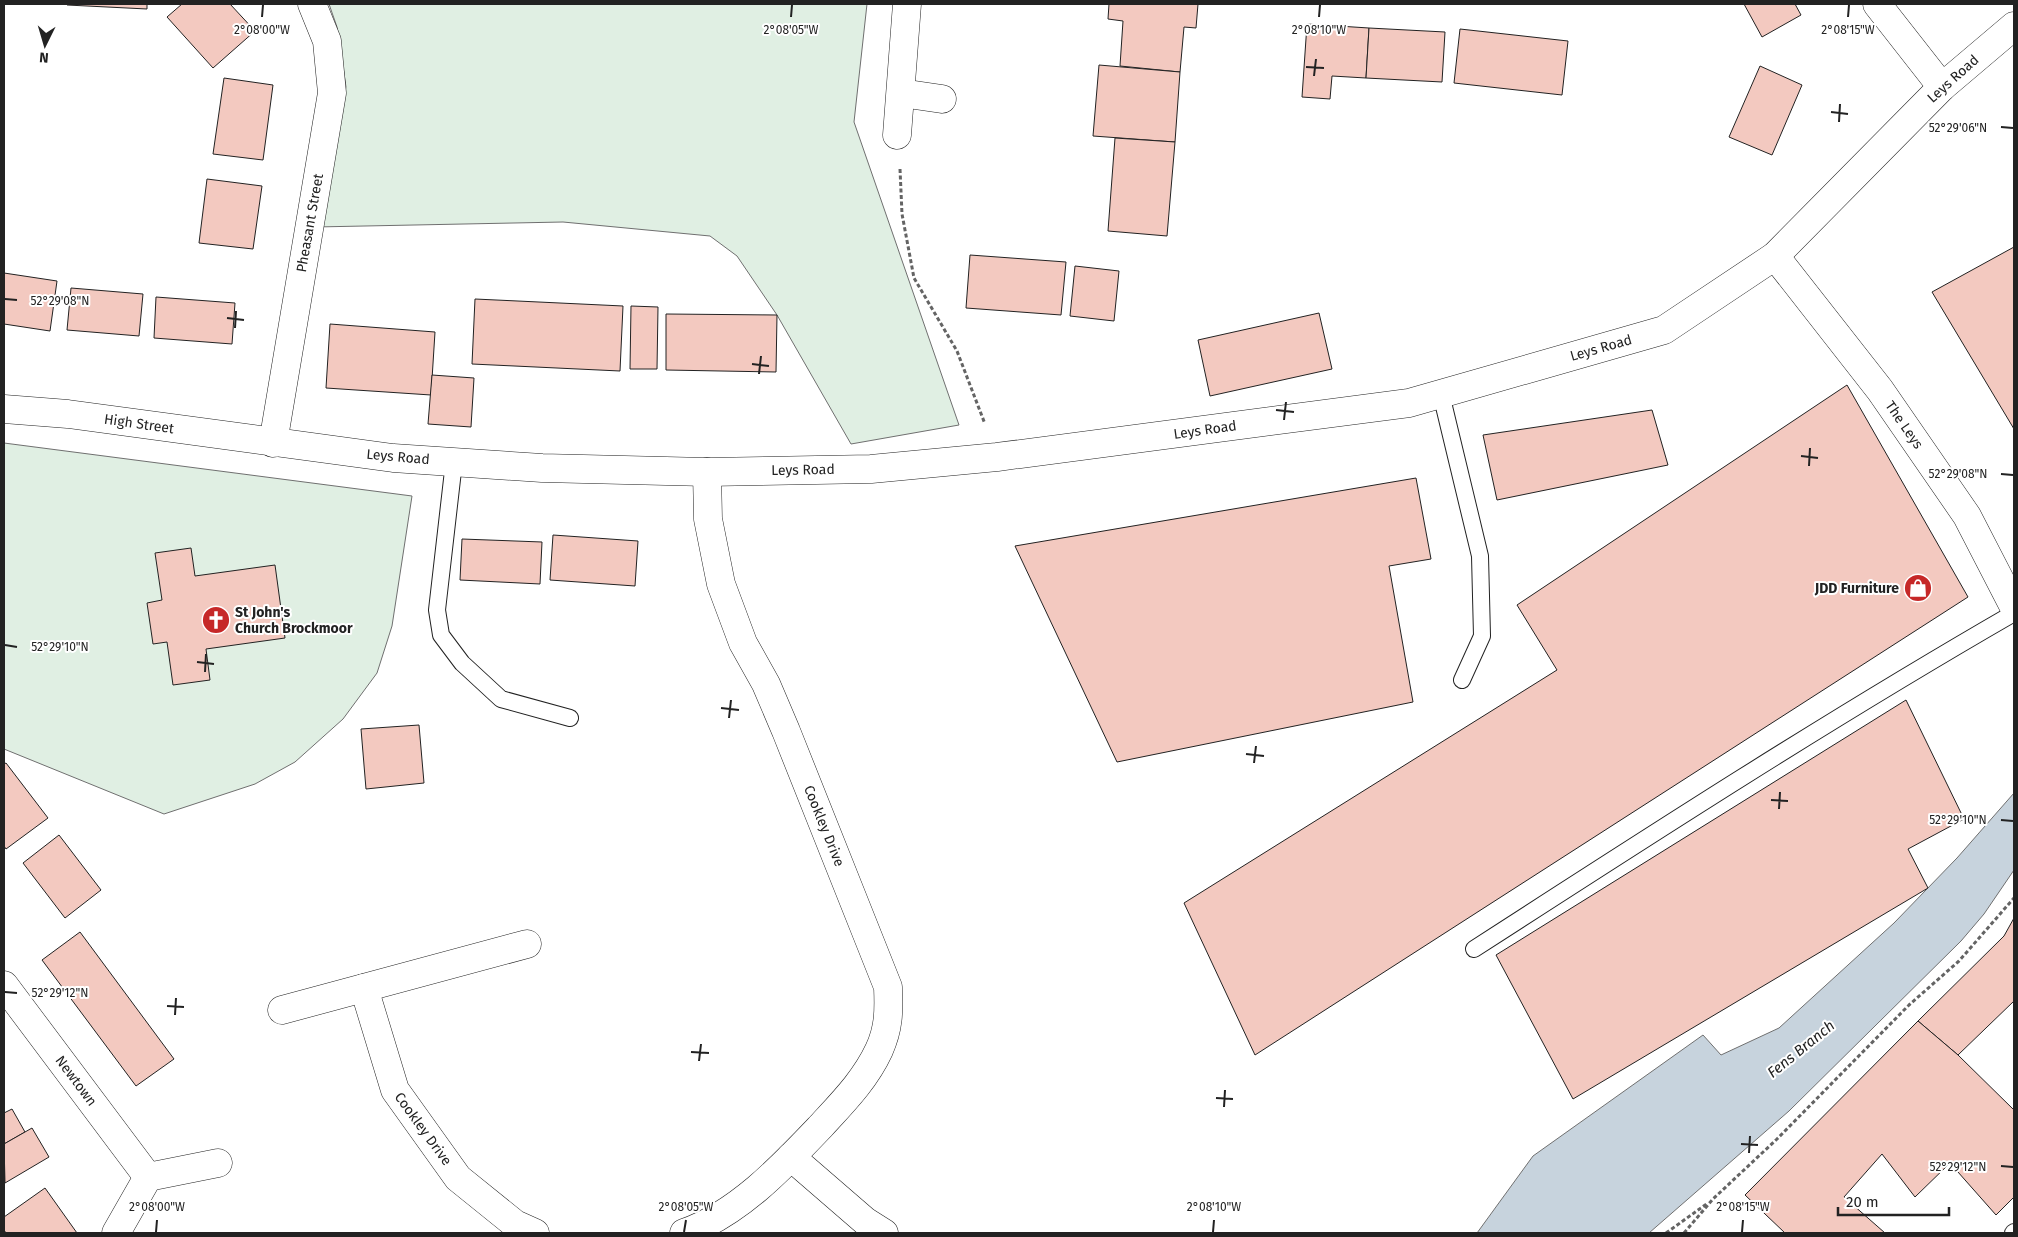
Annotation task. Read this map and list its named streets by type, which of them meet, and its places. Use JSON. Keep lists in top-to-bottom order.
{
  "streets": {
    "street": [
      "Leys Road",
      "Pheasant Street",
      "High Street",
      "The Leys",
      "Cookley Drive",
      "Newtown"
    ]
  },
  "crossings": [
    ["Leys Road", "Pheasant Street"],
    ["Leys Road", "High Street"],
    ["Leys Road", "The Leys"],
    ["Leys Road", "Cookley Drive"],
    ["Pheasant Street", "High Street"]
  ],
  "water": ["Fens Branch"],
  "places": {
    "shop": ["JDD Furniture"],
    "church": ["St John's Church Brockmoor"]
  },
  "scale_bar": "20 m",
  "north": "bottom",
  "coordinates": [
    "2°08'00\"W",
    "2°08'05\"W",
    "2°08'10\"W",
    "2°08'15\"W",
    "52°29'06\"N",
    "52°29'08\"N",
    "52°29'10\"N",
    "52°29'12\"N"
  ]
}
